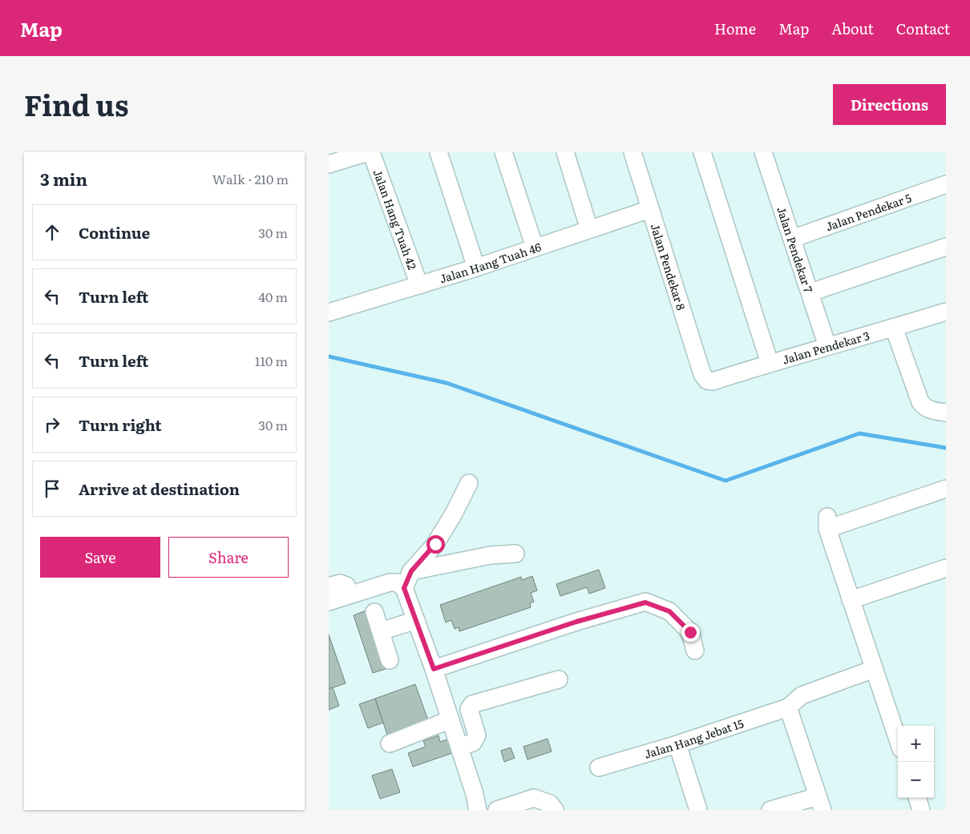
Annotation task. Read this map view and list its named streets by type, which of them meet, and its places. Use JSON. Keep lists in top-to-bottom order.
{
  "streets": {
    "street": [
      "Jalan Pendekar 5",
      "Jalan Hang Tuah 42",
      "Jalan Pendekar 7",
      "Jalan Hang Tuah 46",
      "Jalan Pendekar 8",
      "Jalan Pendekar 3",
      "Jalan Hang Jebat 15"
    ]
  },
  "crossings": [
    ["Jalan Pendekar 5", "Jalan Pendekar 7"],
    ["Jalan Hang Tuah 42", "Jalan Hang Tuah 46"],
    ["Jalan Pendekar 7", "Jalan Pendekar 3"],
    ["Jalan Hang Tuah 46", "Jalan Pendekar 8"],
    ["Jalan Pendekar 8", "Jalan Pendekar 3"]
  ],
  "page": {
    "header": "Map",
    "nav": [
      "Home",
      "Map",
      "About",
      "Contact"
    ],
    "title": "Find us",
    "buttons": [
      "Directions",
      ["Save", "Share"]
    ],
    "heading": ["3 min", "Walk · 210 m"],
    "list": [
      ["Continue", "30 m"],
      ["Turn left", "40 m"],
      ["Turn left", "110 m"],
      ["Turn right", "30 m"],
      "Arrive at destination"
    ],
    "map_buttons": ["+", "−"]
  }
}
